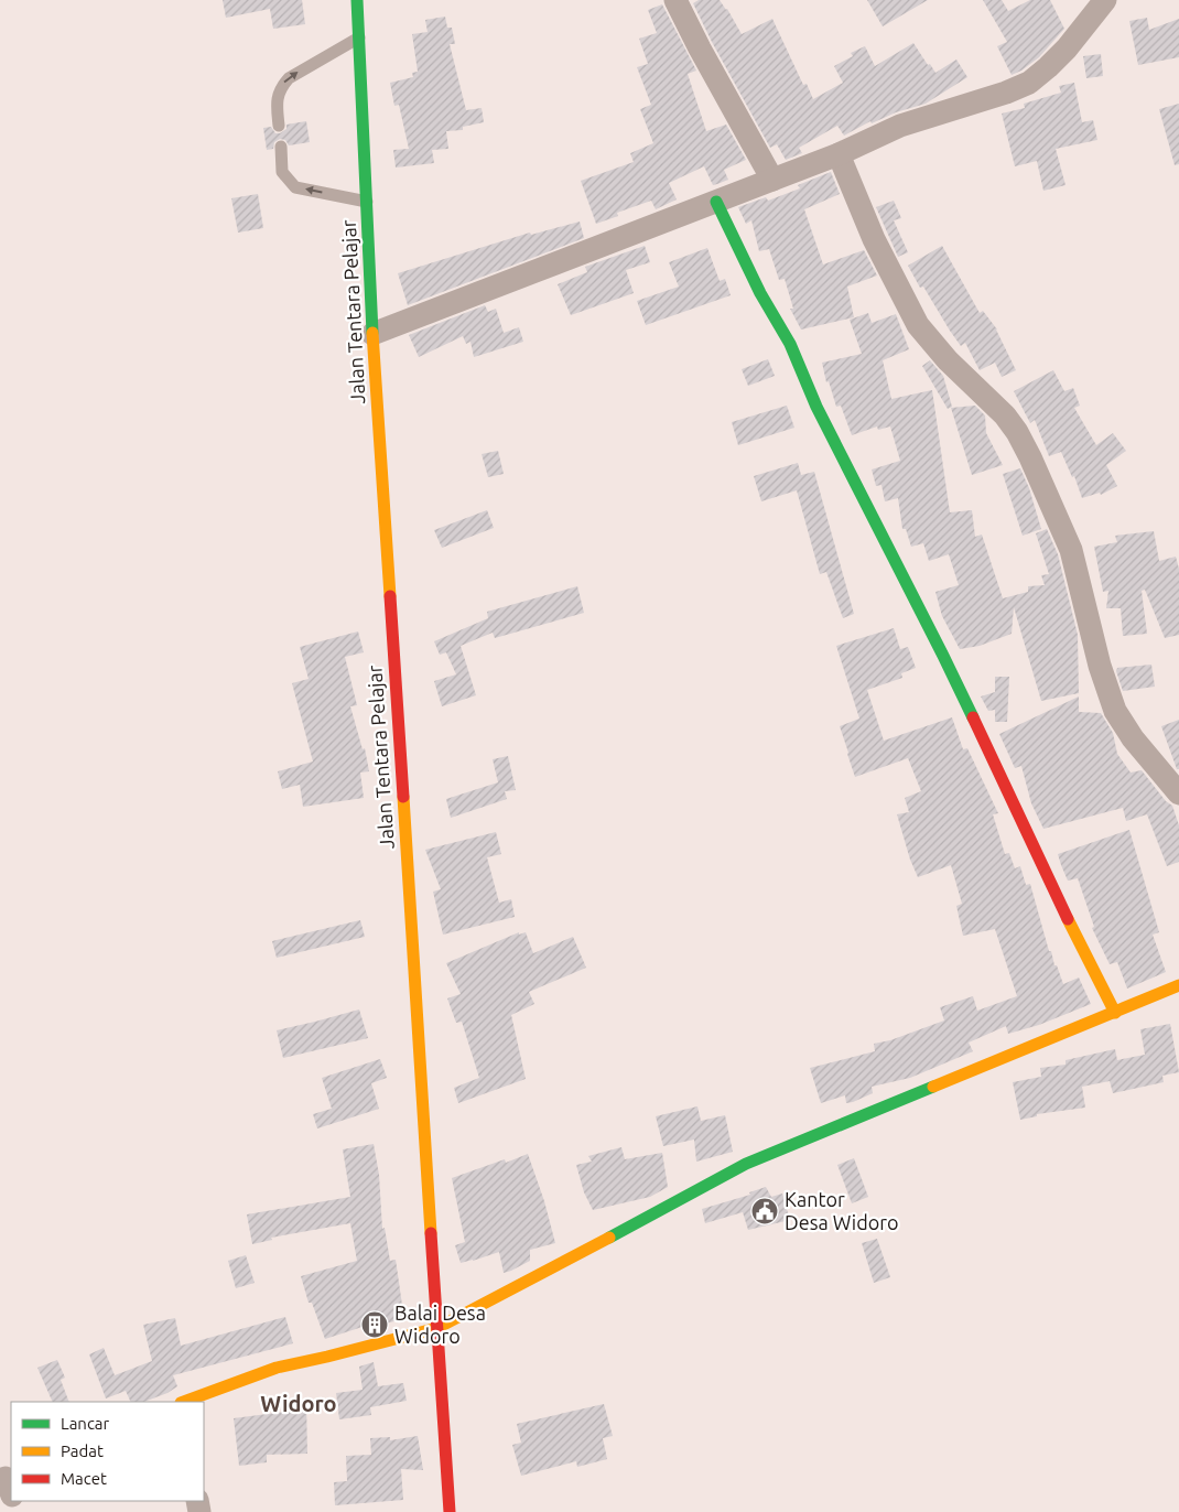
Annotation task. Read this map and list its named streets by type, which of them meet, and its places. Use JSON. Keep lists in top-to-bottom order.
{
  "streets": {
    "street": ["Jalan Tentara Pelajar"]
  },
  "districts": ["Widoro"],
  "places": {
    "public building": ["Kantor Desa Widoro"],
    "building": ["Balai Desa Widoro"]
  },
  "legend": ["Lancar", "Padat", "Macet"]
}
